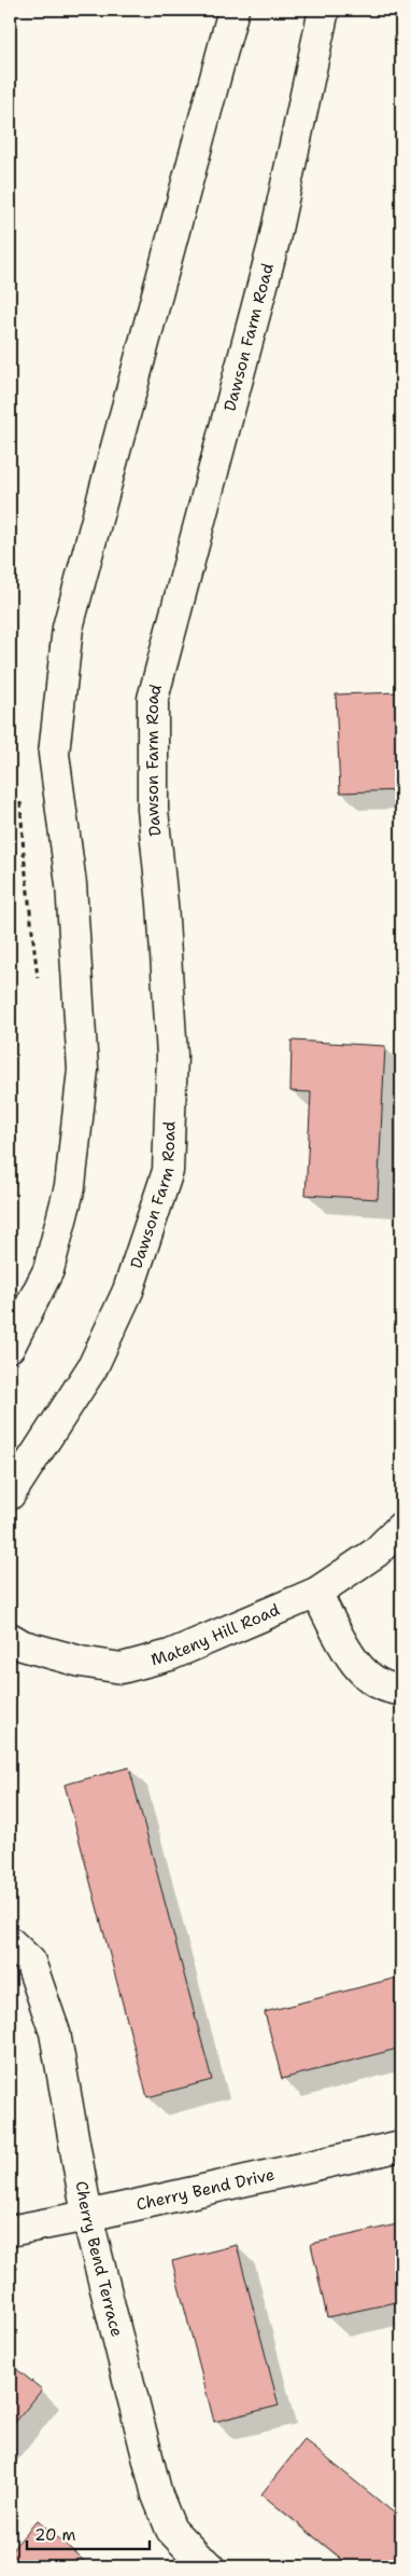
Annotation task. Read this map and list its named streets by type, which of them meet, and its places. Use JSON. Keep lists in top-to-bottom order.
{
  "streets": {
    "street": [
      "Dawson Farm Road",
      "Mateny Hill Road",
      "Cherry Bend Drive",
      "Cherry Bend Terrace"
    ]
  },
  "crossings": [
    ["Cherry Bend Drive", "Cherry Bend Terrace"]
  ],
  "scale_bar": "20 m"
}
